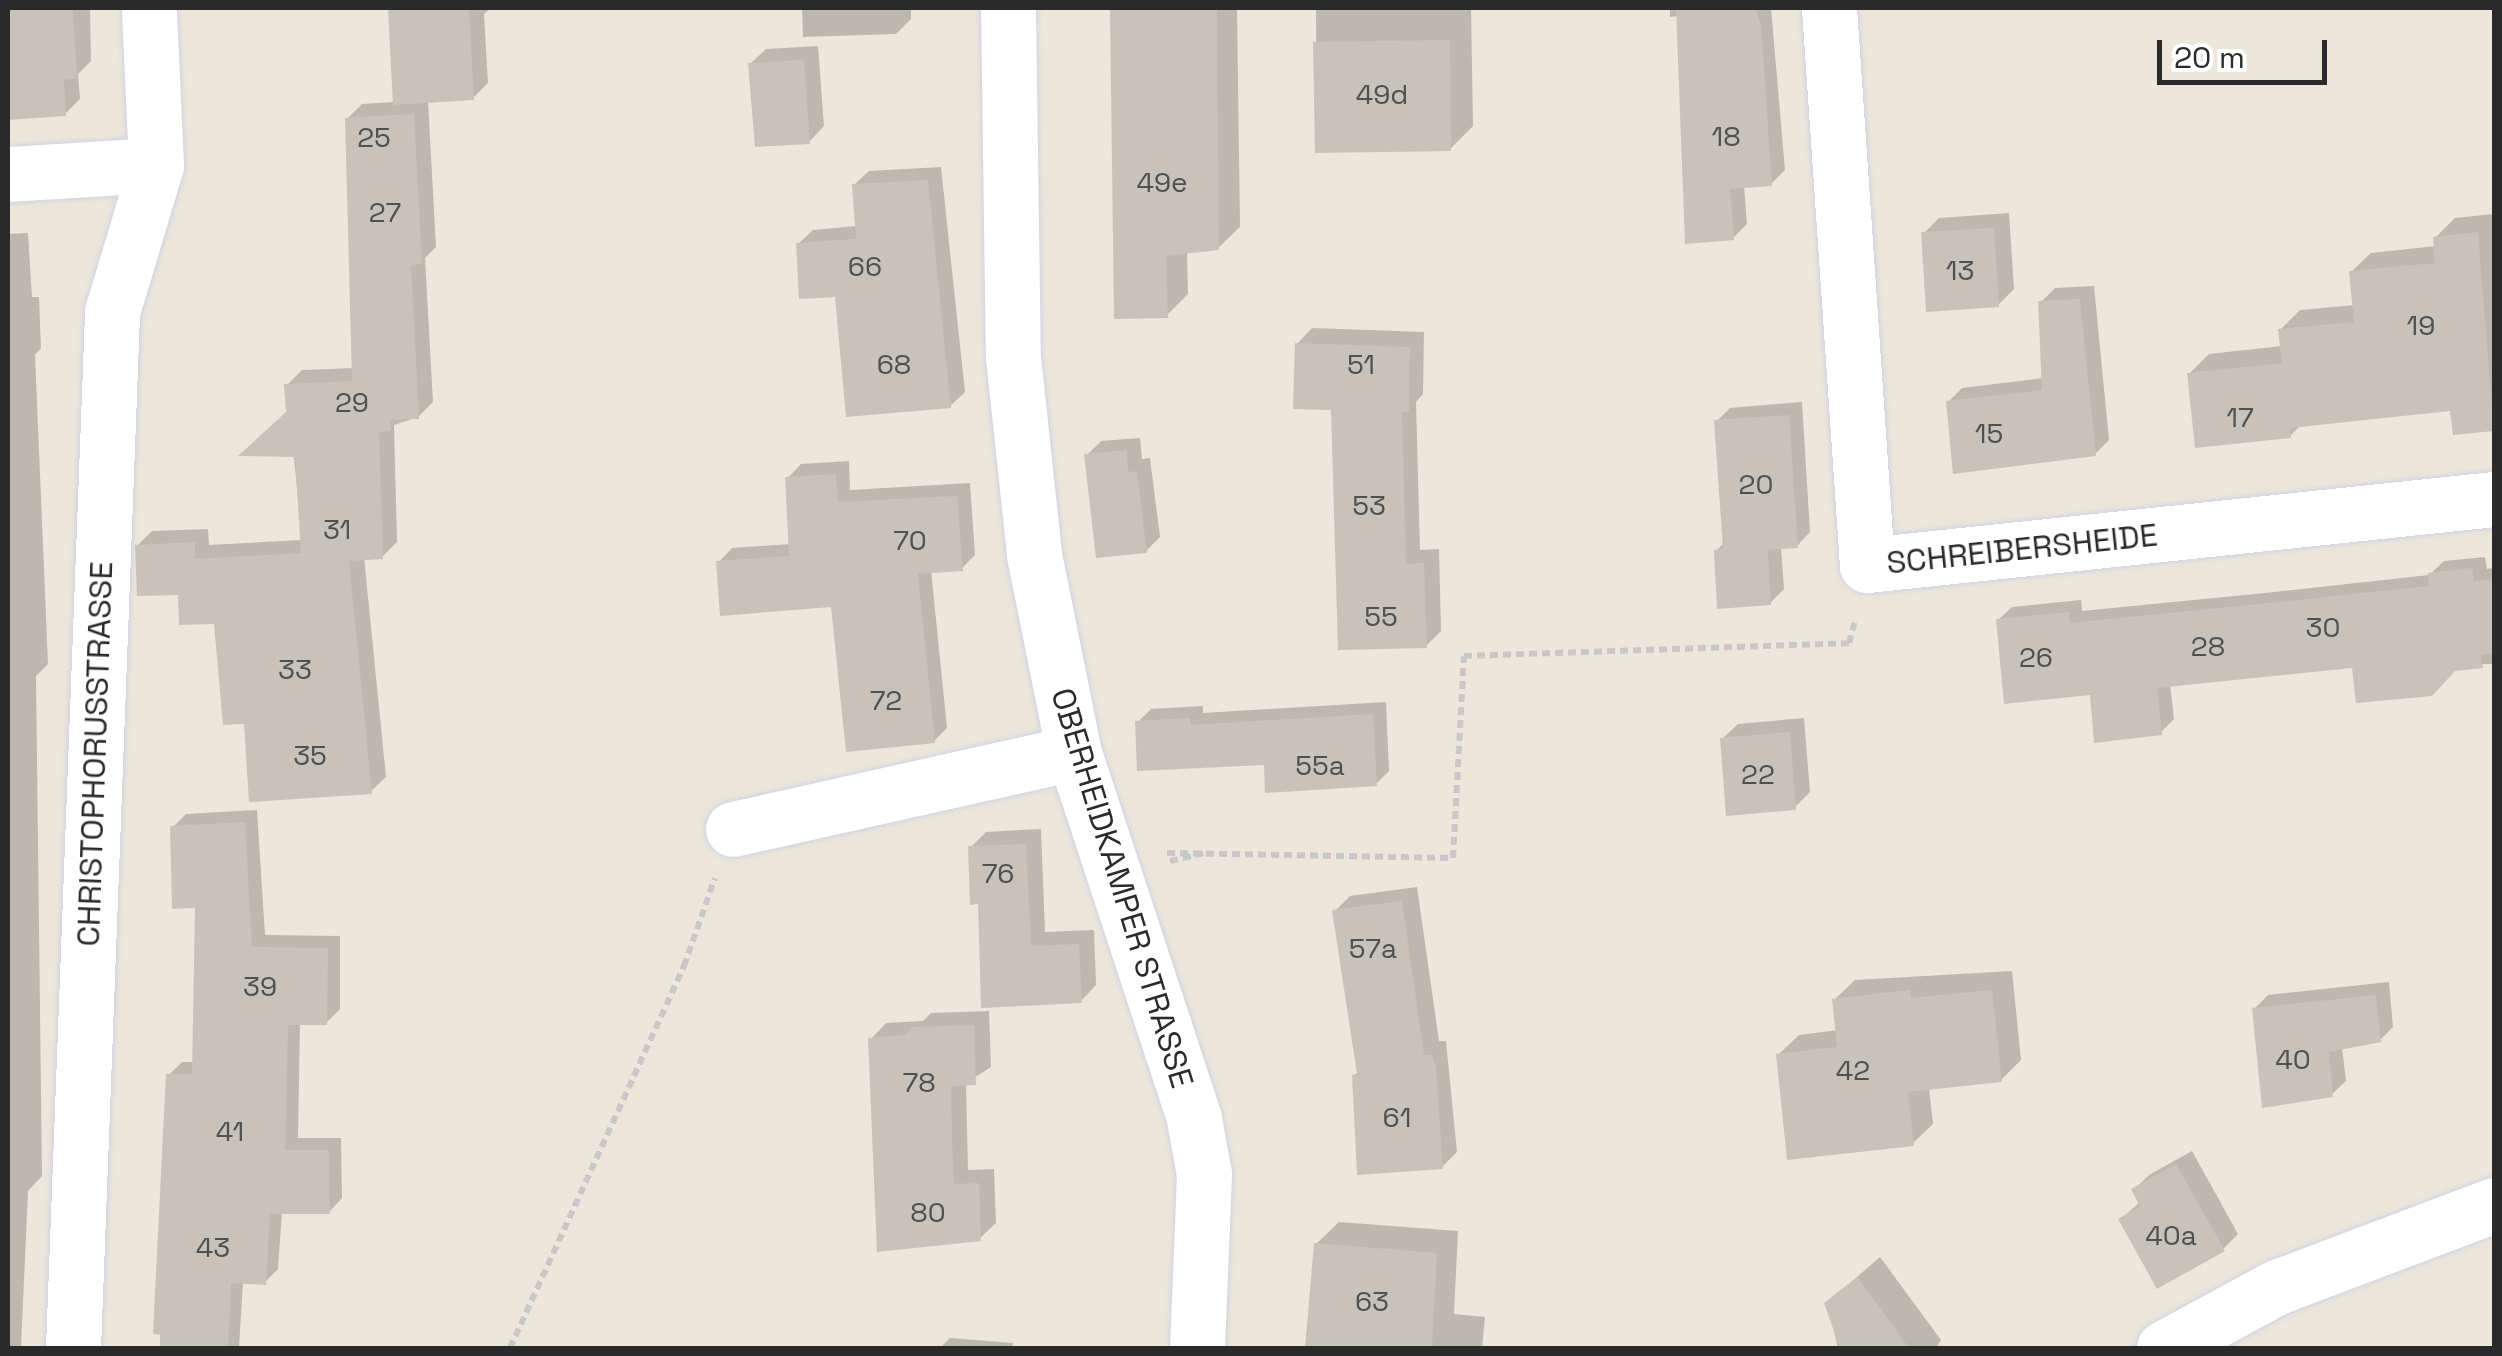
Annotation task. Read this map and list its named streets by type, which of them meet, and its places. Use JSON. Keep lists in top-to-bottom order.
{
  "streets": {
    "street": ["SCHREIBERSHEIDE", "CHRISTOPHORUSSTRASSE", "OBERHEIDKAMPER STRASSE"]
  },
  "house_numbers": [
    "49d",
    "18",
    "25",
    "49e",
    "27",
    "66",
    "13",
    "19",
    "68",
    "51",
    "29",
    "17",
    "15",
    "20",
    "53",
    "31",
    "70",
    "55",
    "30",
    "28",
    "26",
    "33",
    "72",
    "35",
    "55a",
    "22",
    "76",
    "57a",
    "39",
    "40",
    "42",
    "78",
    "61",
    "41",
    "80",
    "40a",
    "43",
    "63"
  ],
  "scale_bar": "20 m"
}
